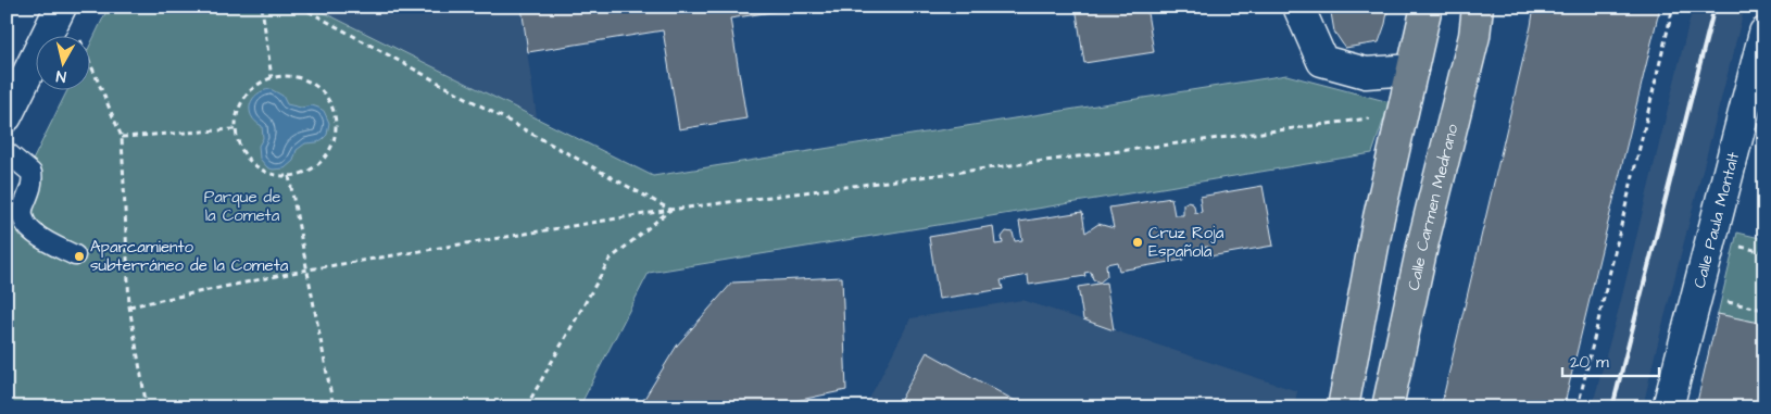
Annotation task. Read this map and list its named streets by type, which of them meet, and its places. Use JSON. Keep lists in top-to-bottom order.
{
  "streets": {
    "main road": ["Calle Carmen Medrano"],
    "street": ["Calle Paula Montalt"]
  },
  "parks": ["Parque de la Cometa"],
  "places": ["Cruz Roja Española", "Aparcamiento subterráneo de la Cometa"],
  "scale_bar": "20 m",
  "north": "bottom"
}
